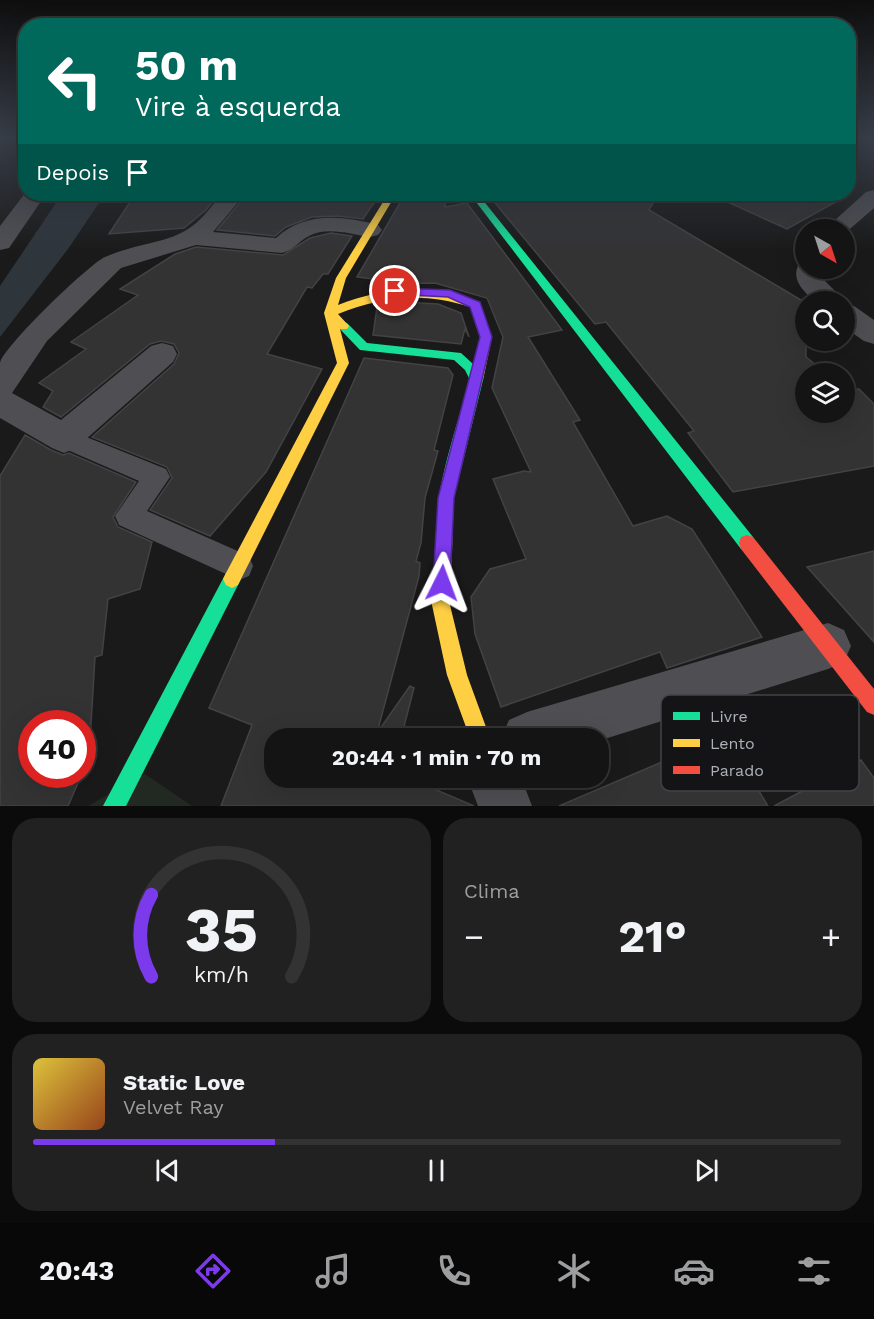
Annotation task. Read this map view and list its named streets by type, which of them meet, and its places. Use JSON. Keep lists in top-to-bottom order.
{
  "legend": ["Livre", "Lento", "Parado"],
  "north": "bottom right",
  "page": {
    "turn": ["50 m", "Vire à esquerda"],
    "then": "Depois",
    "limit": "40",
    "trip": "20:44 · 1 min · 70 m",
    "tile": "Clima",
    "heat": ["−", "21°", "+"],
    "song": ["Static Love", "Velvet Ray"],
    "tabs": "20:43",
    "gauge": ["35", "km/h"]
  }
}
